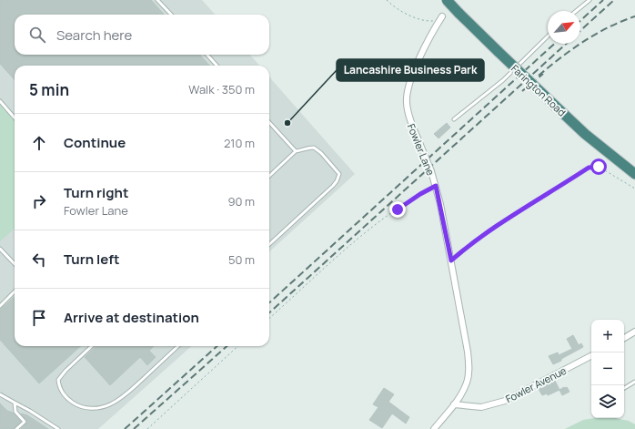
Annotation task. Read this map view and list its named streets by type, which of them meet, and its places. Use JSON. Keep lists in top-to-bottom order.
{
  "streets": {
    "highway": ["Farington Road"],
    "street": ["Fowler Lane", "Fowler Avenue"]
  },
  "crossings": [
    ["Fowler Lane", "Fowler Avenue"]
  ],
  "places": ["Lancashire Business Park"],
  "north": "top right",
  "page": {
    "search": "Search here",
    "heading": ["5 min", "Walk · 350 m"],
    "list": [
      ["Continue", "210 m"],
      ["Turn right", "Fowler Lane", "90 m"],
      ["Turn left", "50 m"],
      "Arrive at destination"
    ],
    "map_buttons": ["+", "−"]
  }
}
